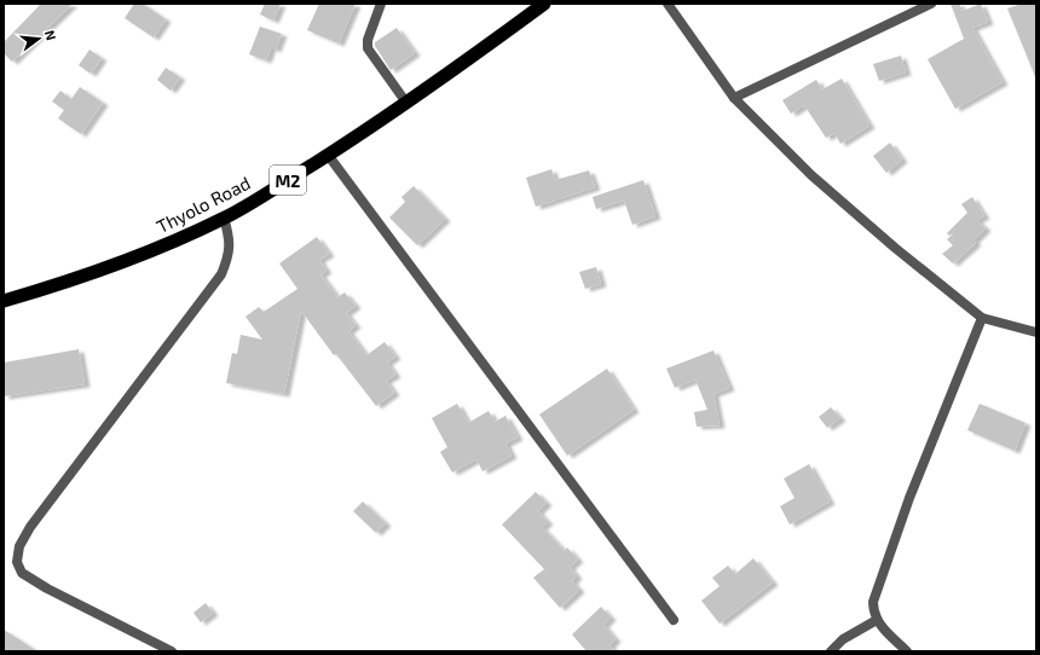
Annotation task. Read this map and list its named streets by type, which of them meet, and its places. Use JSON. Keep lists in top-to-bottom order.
{
  "streets": {
    "highway": ["M2", "Thyolo Road"]
  },
  "north": "right"
}
